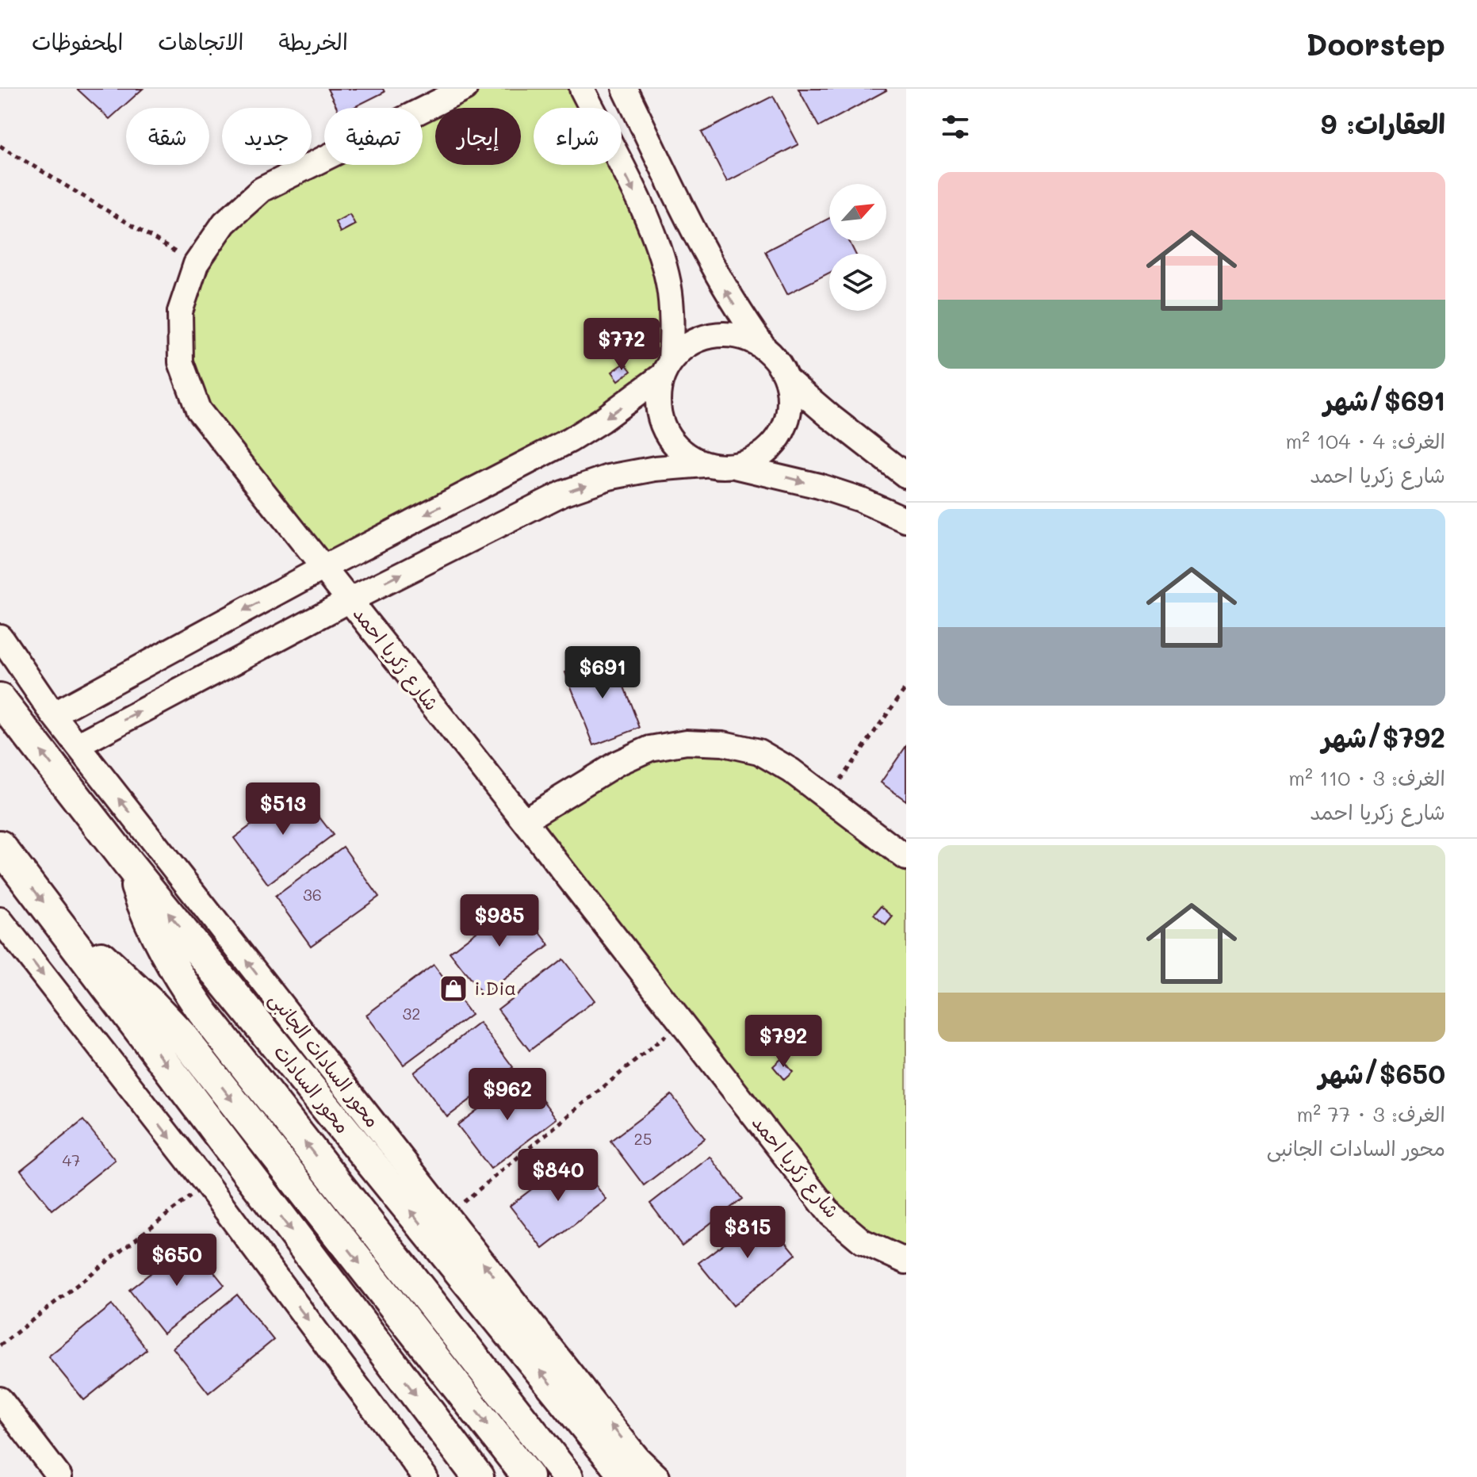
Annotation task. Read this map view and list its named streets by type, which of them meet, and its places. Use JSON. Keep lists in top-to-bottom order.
{
  "streets": {
    "main road": ["محور السادات"],
    "street": ["شارع زكريا احمد", "محور السادات الجانبى"]
  },
  "places": {
    "shop": ["i.Dia"]
  },
  "house_numbers": [
    "36",
    "32",
    "25",
    "47"
  ],
  "north": "top right",
  "page": {
    "header": "Doorstep",
    "nav": ["الخريطة", "الاتجاهات", "المحفوظات"],
    "heading": "العقارات: 9",
    "chip": [
      "شراء",
      "إيجار",
      "تصفية",
      "جديد",
      "شقة"
    ],
    "list": [
      {
        "name": "$691/شهر",
        "note": "الغرف: 4 · 104 m² · شارع زكريا احمد"
      },
      {
        "name": "$792/شهر",
        "note": "الغرف: 3 · 110 m² · شارع زكريا احمد"
      },
      {
        "name": "$650/شهر",
        "note": "الغرف: 3 · 77 m² · محور السادات الجانبى"
      }
    ],
    "price": [
      "$772",
      "$691",
      "$513",
      "$985",
      "$792",
      "$962",
      "$840",
      "$815",
      "$650"
    ]
  }
}
